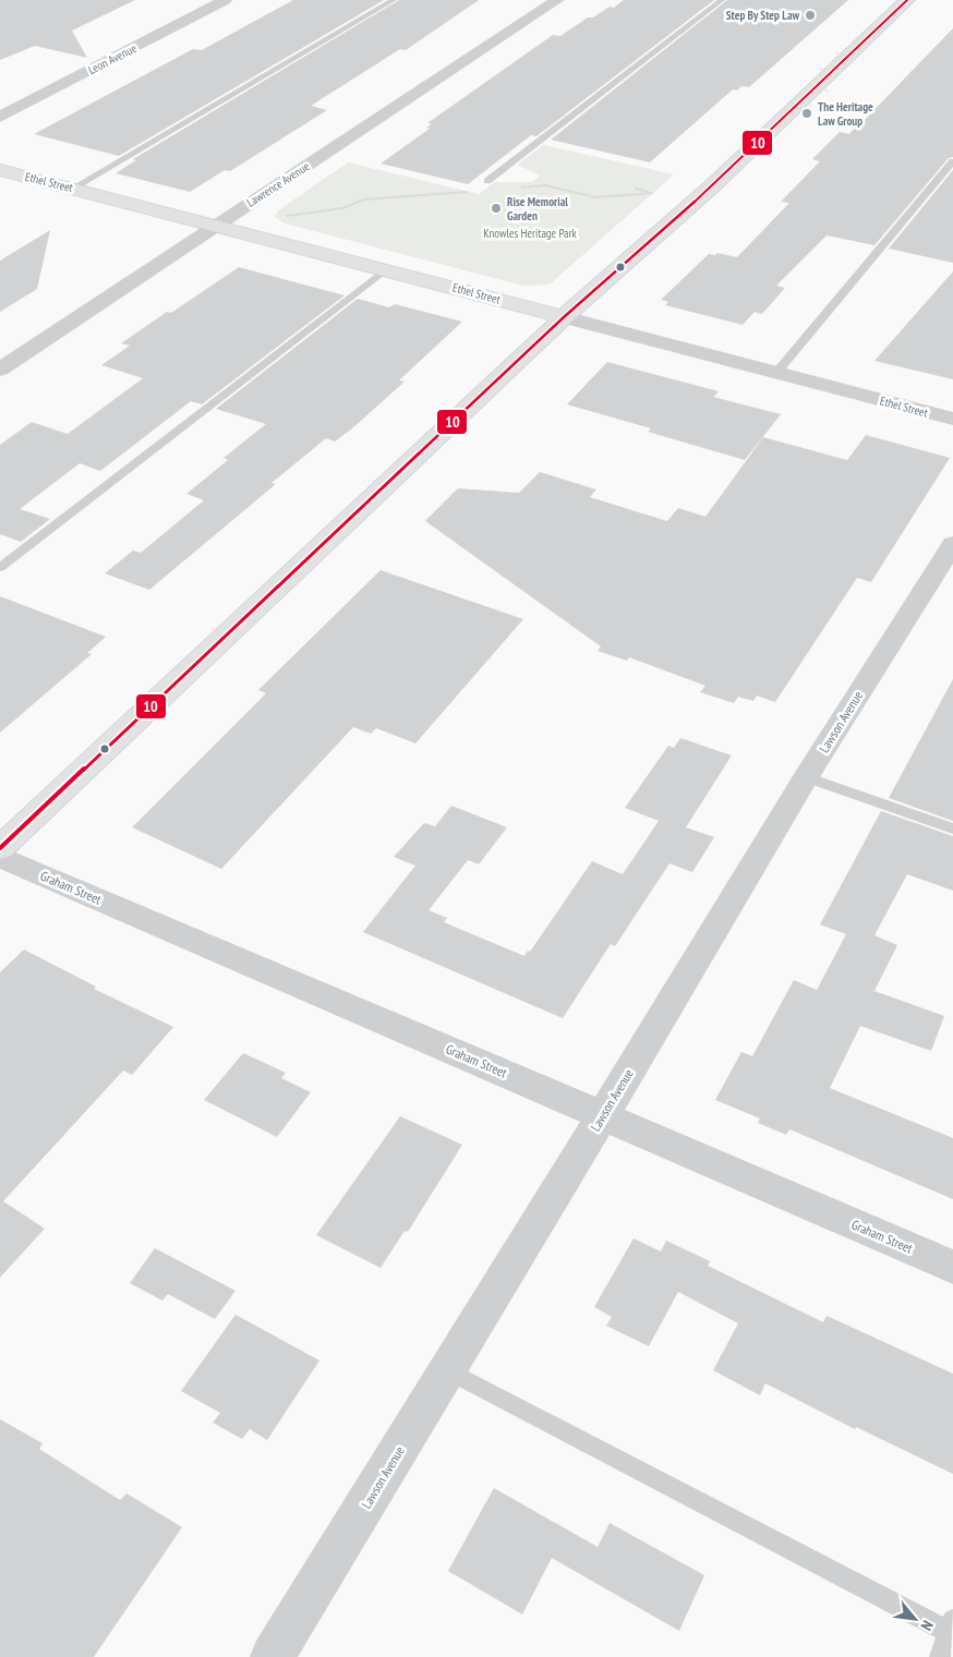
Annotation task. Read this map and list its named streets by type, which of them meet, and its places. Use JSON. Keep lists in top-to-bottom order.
{
  "streets": {
    "street": [
      "Leon Avenue",
      "Ethel Street",
      "Lawrence Avenue",
      "Lawson Avenue",
      "Graham Street"
    ]
  },
  "crossings": [
    ["Ethel Street", "Lawrence Avenue"],
    ["Lawson Avenue", "Graham Street"]
  ],
  "parks": ["Knowles Heritage Park"],
  "places": ["Step By Step Law", "The Heritage Law Group", "Rise Memorial Garden"],
  "lines": ["transit line 10"],
  "north": "bottom right"
}
